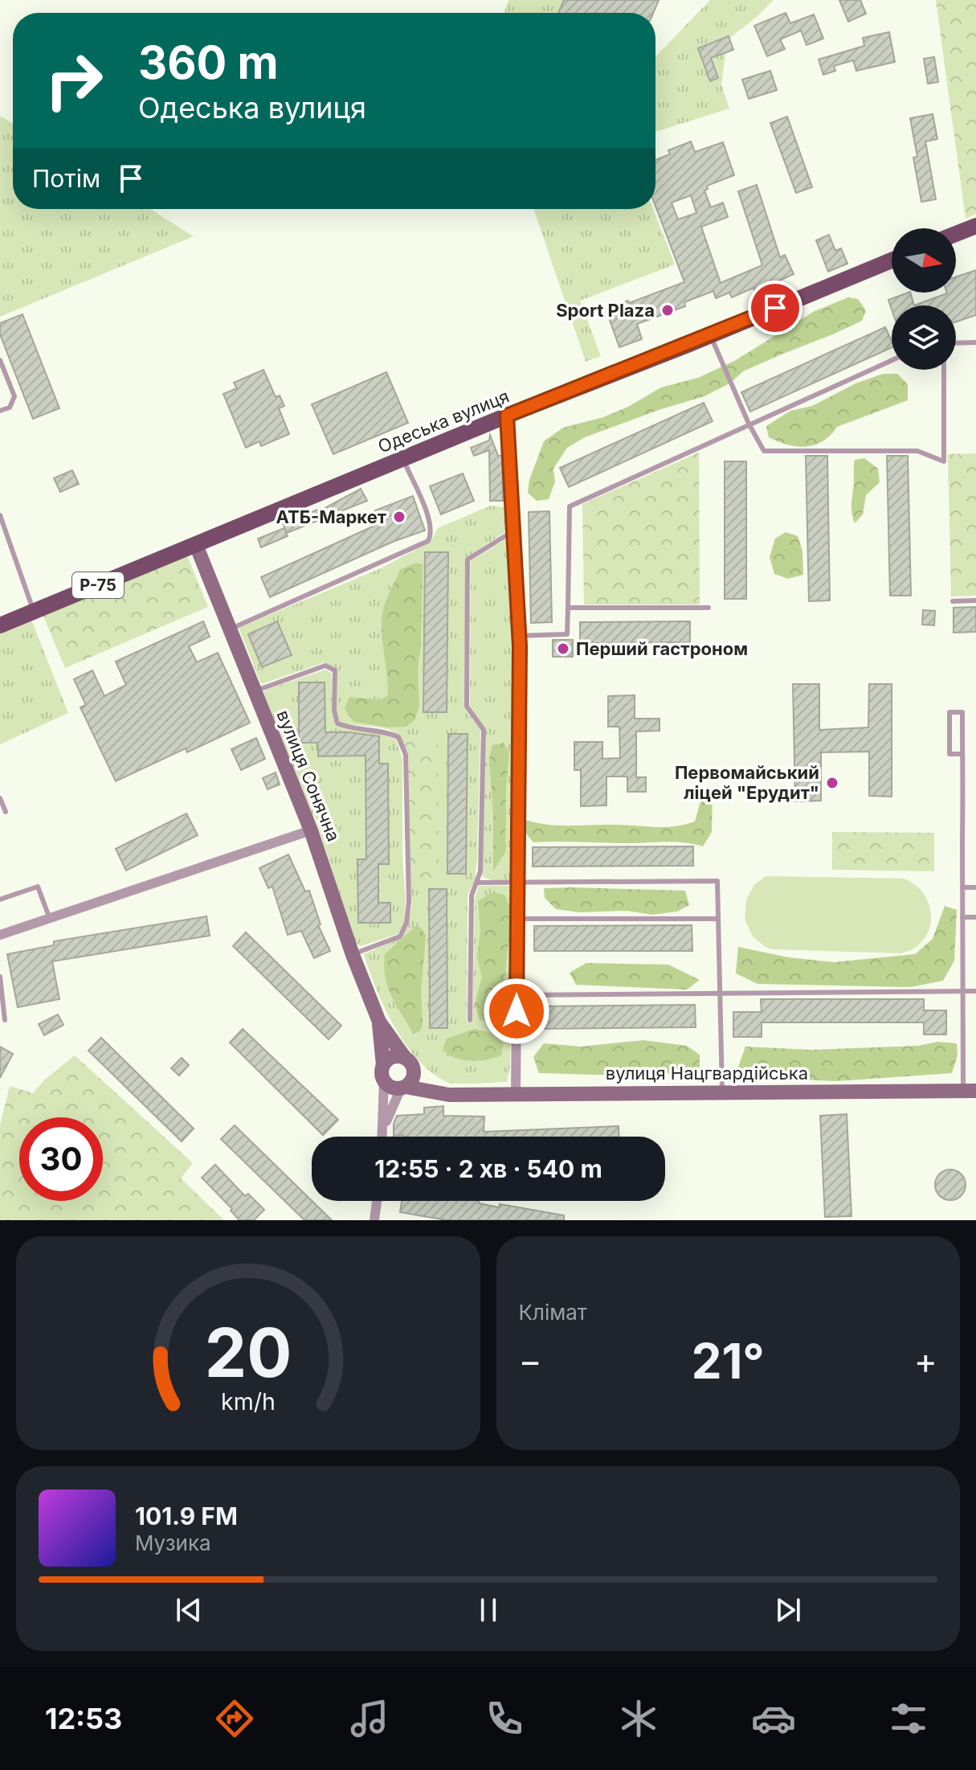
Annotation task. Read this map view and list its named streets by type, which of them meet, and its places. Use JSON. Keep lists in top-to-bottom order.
{
  "streets": {
    "main road": ["Одеська вулиця", "Р-75"],
    "street": ["вулиця Сонячна", "вулиця Нацгвардійська"]
  },
  "crossings": [
    ["Одеська вулиця", "вулиця Сонячна"],
    ["вулиця Сонячна", "вулиця Нацгвардійська"]
  ],
  "places": [
    "Sport Plaza",
    "АТБ-Маркет",
    "Перший гастроном",
    "Первомайський ліцей \"Ерудит\""
  ],
  "north": "right",
  "page": {
    "turn": ["360 m", "Одеська вулиця"],
    "then": "Потім",
    "limit": "30",
    "trip": "12:55 · 2 хв · 540 m",
    "tile": "Клімат",
    "heat": ["−", "21°", "+"],
    "song": ["101.9 FM", "Музика"],
    "tabs": "12:53",
    "gauge": ["20", "km/h"]
  }
}
